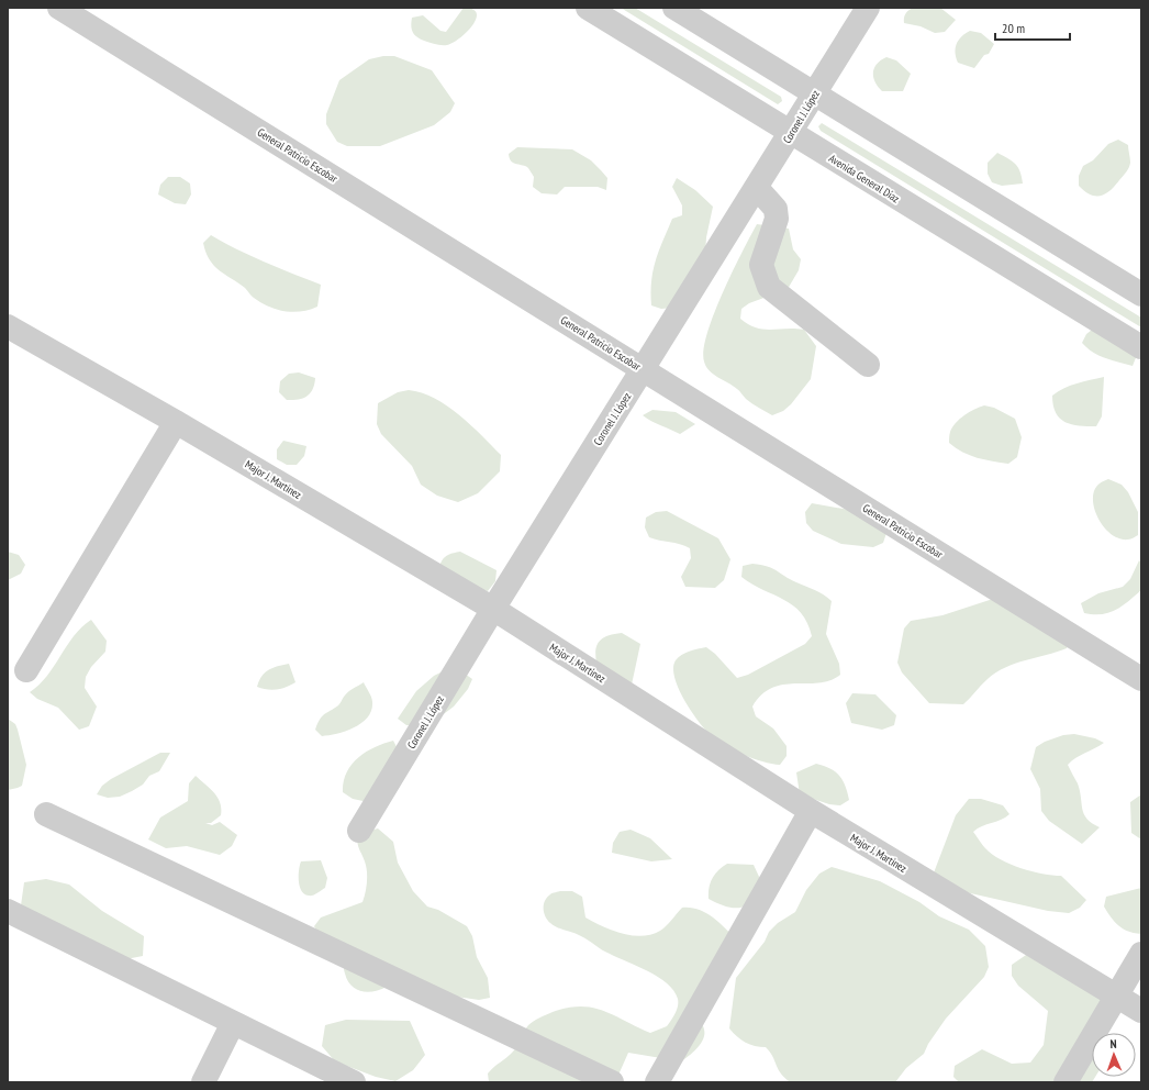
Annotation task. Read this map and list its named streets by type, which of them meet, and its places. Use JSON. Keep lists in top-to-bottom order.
{
  "streets": {
    "street": [
      "Coronel J. López",
      "General Patricio Escobar",
      "Avenida General Diaz",
      "Major J. Martinez"
    ]
  },
  "crossings": [
    ["Coronel J. López", "General Patricio Escobar"],
    ["Coronel J. López", "Avenida General Diaz"],
    ["Coronel J. López", "Major J. Martinez"]
  ],
  "scale_bar": "20 m",
  "north": "top"
}
